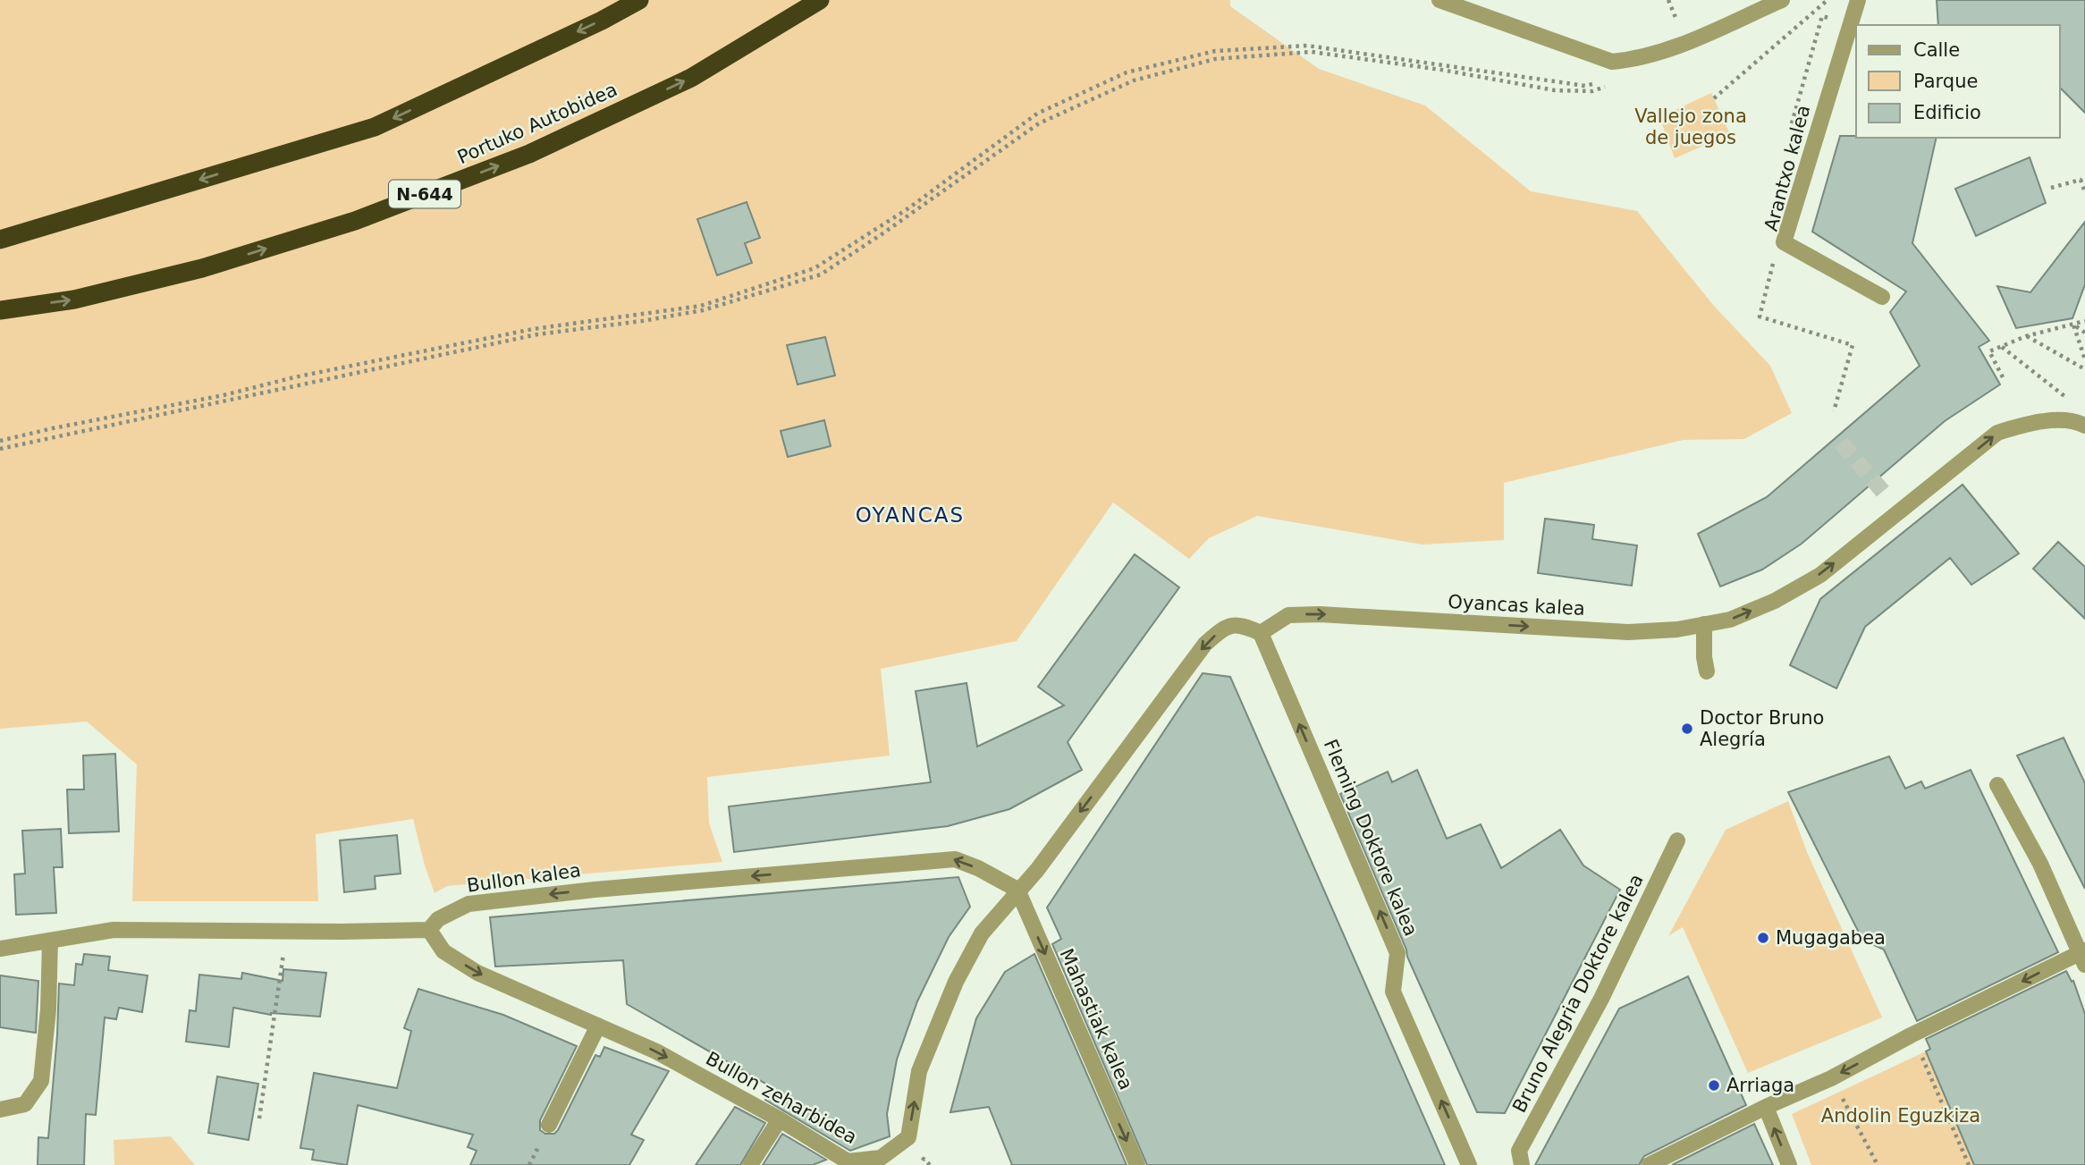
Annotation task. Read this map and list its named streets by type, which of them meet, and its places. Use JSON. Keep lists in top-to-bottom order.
{
  "streets": {
    "highway": ["Portuko Autobidea", "N-644"],
    "street": [
      "Arantxo kalea",
      "Oyancas kalea",
      "Fleming Doktore kalea",
      "Bullon kalea",
      "Bruno Alegria Doktore kalea",
      "Mahastiak kalea",
      "Bullon zeharbidea"
    ]
  },
  "crossings": [
    ["Oyancas kalea", "Fleming Doktore kalea"],
    ["Bullon kalea", "Mahastiak kalea"],
    ["Bullon kalea", "Bullon zeharbidea"],
    ["Mahastiak kalea", "Bullon zeharbidea"]
  ],
  "one_way": [
    "Oyancas kalea",
    "Fleming Doktore kalea",
    "Bullon kalea",
    "Mahastiak kalea"
  ],
  "districts": ["OYANCAS"],
  "parks": ["Vallejo zona de juegos", "Andolin Eguzkiza"],
  "places": ["Doctor Bruno Alegría", "Mugagabea", "Arriaga"],
  "legend": ["Calle", "Parque", "Edificio"]
}
